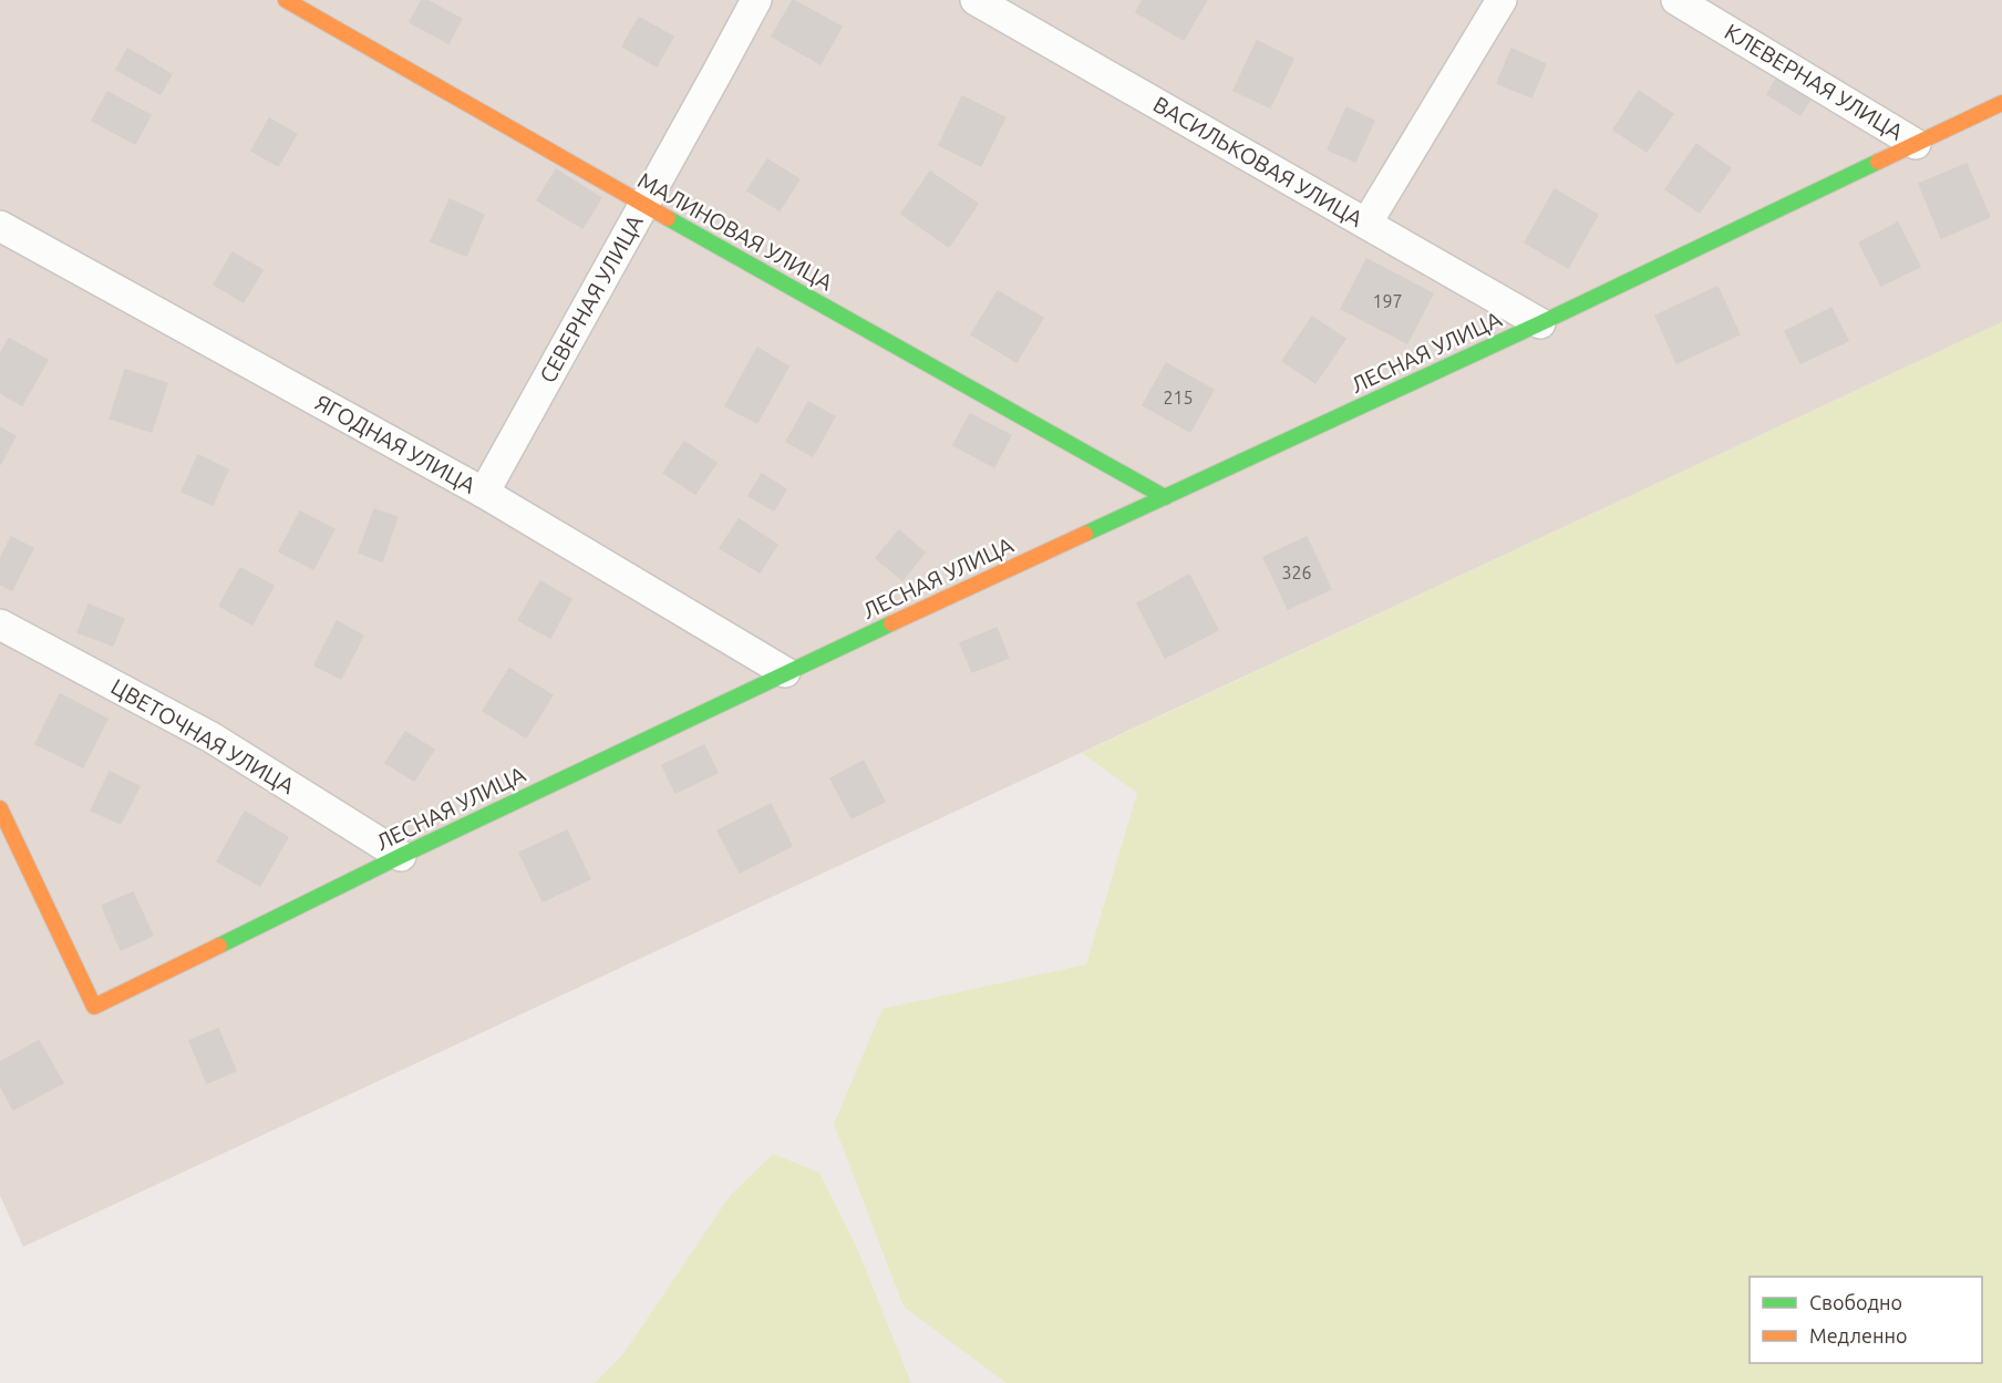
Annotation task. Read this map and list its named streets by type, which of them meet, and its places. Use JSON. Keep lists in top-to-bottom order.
{
  "streets": {
    "street": [
      "КЛЕВЕРНАЯ УЛИЦА",
      "ВАСИЛЬКОВАЯ УЛИЦА",
      "МАЛИНОВАЯ УЛИЦА",
      "СЕВЕРНАЯ УЛИЦА",
      "ЛЕСНАЯ УЛИЦА",
      "ЯГОДНАЯ УЛИЦА",
      "ЦВЕТОЧНАЯ УЛИЦА"
    ]
  },
  "crossings": [
    ["КЛЕВЕРНАЯ УЛИЦА", "ЛЕСНАЯ УЛИЦА"],
    ["ВАСИЛЬКОВАЯ УЛИЦА", "ЛЕСНАЯ УЛИЦА"],
    ["МАЛИНОВАЯ УЛИЦА", "СЕВЕРНАЯ УЛИЦА"],
    ["МАЛИНОВАЯ УЛИЦА", "ЛЕСНАЯ УЛИЦА"],
    ["СЕВЕРНАЯ УЛИЦА", "ЯГОДНАЯ УЛИЦА"],
    ["ЛЕСНАЯ УЛИЦА", "ЯГОДНАЯ УЛИЦА"],
    ["ЛЕСНАЯ УЛИЦА", "ЦВЕТОЧНАЯ УЛИЦА"]
  ],
  "house_numbers": ["197", "215", "326"],
  "legend": ["Свободно", "Медленно"]
}
